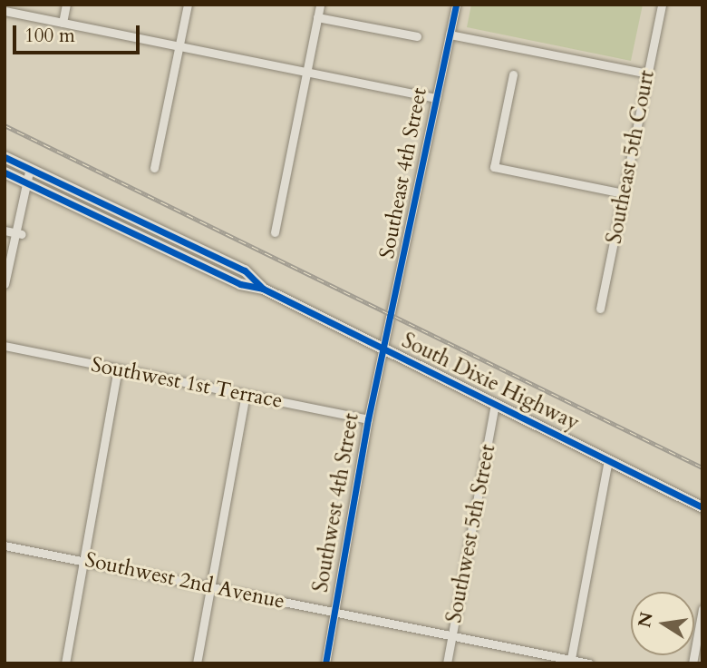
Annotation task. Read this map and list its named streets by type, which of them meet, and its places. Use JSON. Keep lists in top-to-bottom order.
{
  "streets": {
    "main road": ["South Dixie Highway"],
    "street": [
      "Southeast 5th Court",
      "Southeast 4th Street",
      "Southwest 1st Terrace",
      "Southwest 4th Street",
      "Southwest 5th Street",
      "Southwest 2nd Avenue"
    ]
  },
  "crossings": [
    ["Southeast 4th Street", "South Dixie Highway"],
    ["Southeast 4th Street", "Southwest 4th Street"],
    ["South Dixie Highway", "Southwest 4th Street"],
    ["South Dixie Highway", "Southwest 5th Street"],
    ["Southwest 1st Terrace", "Southwest 4th Street"],
    ["Southwest 4th Street", "Southwest 2nd Avenue"],
    ["Southwest 5th Street", "Southwest 2nd Avenue"]
  ],
  "scale_bar": "100 m",
  "north": "left"
}
